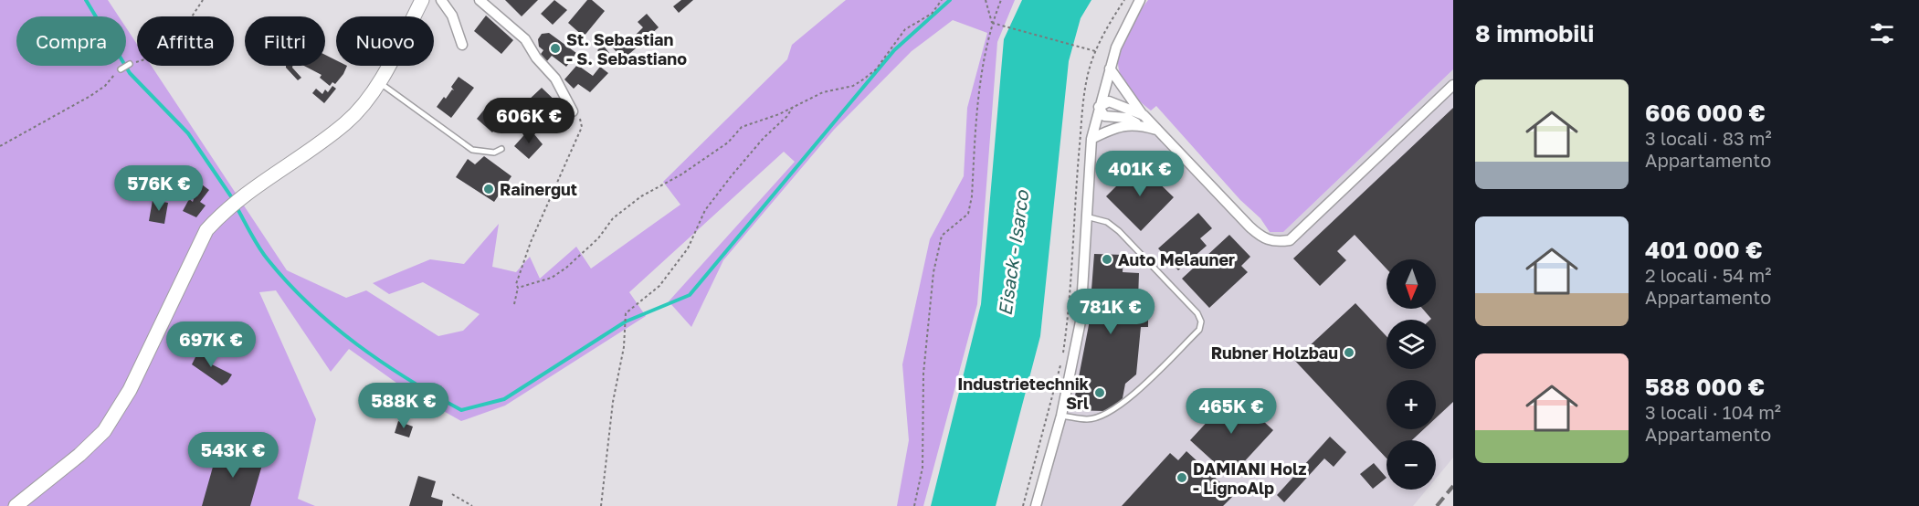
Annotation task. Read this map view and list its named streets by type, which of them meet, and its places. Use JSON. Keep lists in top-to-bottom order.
{
  "water": ["Eisack - Isarco"],
  "places": [
    "St. Sebastian - S. Sebastiano",
    "Rainergut",
    "Auto Melauner",
    "Rubner Holzbau",
    "Industrietechnik Srl",
    "DAMIANI Holz - LignoAlp"
  ],
  "north": "bottom",
  "page": {
    "heading": "8 immobili",
    "chip": [
      "Compra",
      "Affitta",
      "Filtri",
      "Nuovo"
    ],
    "list": [
      {
        "name": "606 000 €",
        "note": "3 locali · 83 m² · Appartamento"
      },
      {
        "name": "401 000 €",
        "note": "2 locali · 54 m² · Appartamento"
      },
      {
        "name": "588 000 €",
        "note": "3 locali · 104 m² · Appartamento"
      }
    ],
    "price": [
      "606K €",
      "401K €",
      "576K €",
      "781K €",
      "697K €",
      "588K €",
      "465K €",
      "543K €"
    ],
    "map_buttons": ["+", "−"]
  }
}
